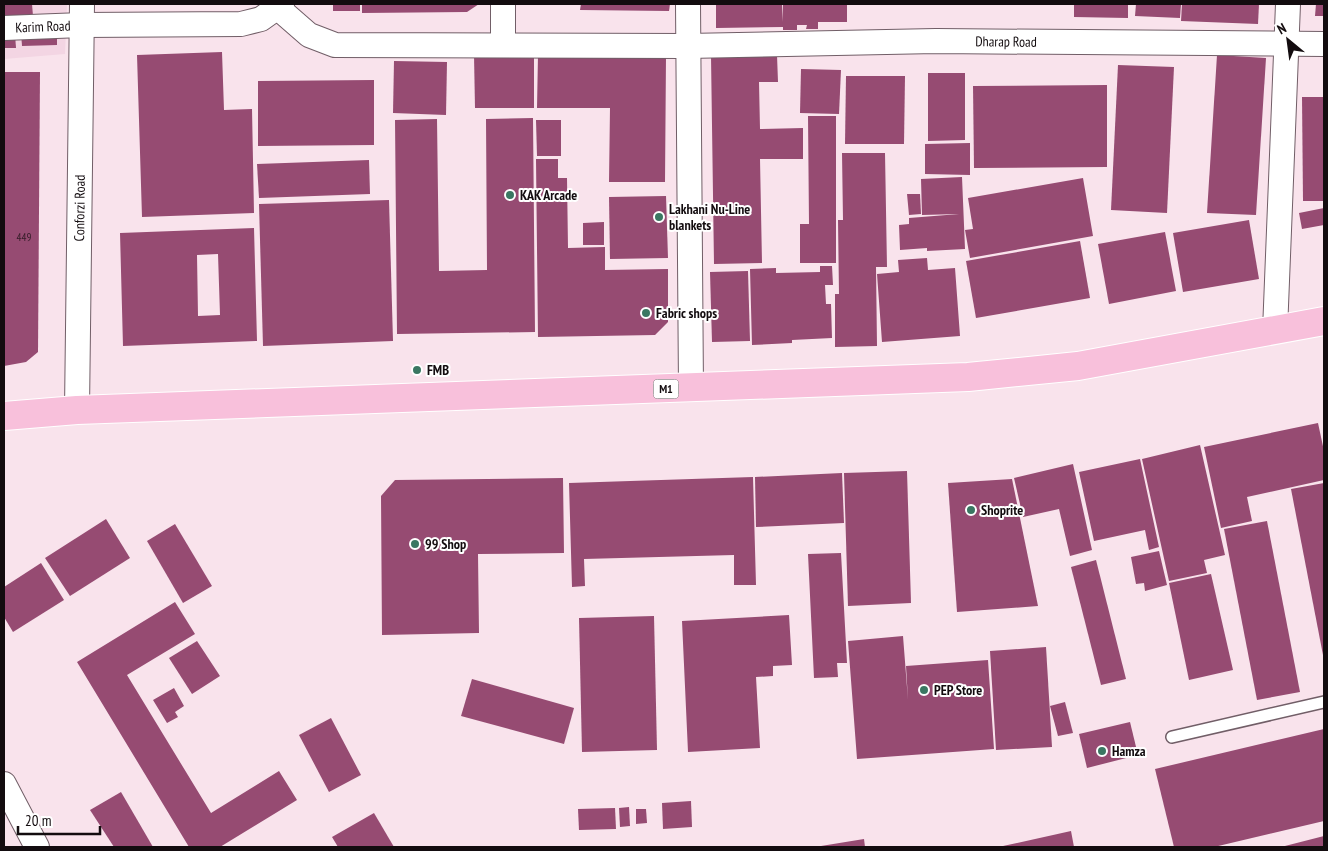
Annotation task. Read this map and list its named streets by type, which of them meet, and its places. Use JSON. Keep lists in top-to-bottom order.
{
  "streets": {
    "highway": ["M1"],
    "street": ["Karim Road", "Dharap Road", "Conforzi Road"]
  },
  "crossings": [
    ["Karim Road", "Dharap Road"],
    ["Karim Road", "Conforzi Road"],
    ["Conforzi Road", "M1"]
  ],
  "places": [
    "KAK Arcade",
    "Lakhani Nu-Line blankets",
    "Fabric shops",
    "FMB",
    "Shoprite",
    "99 Shop",
    "PEP Store",
    "Hamza"
  ],
  "house_numbers": ["449"],
  "scale_bar": "20 m",
  "north": "top left"
}
